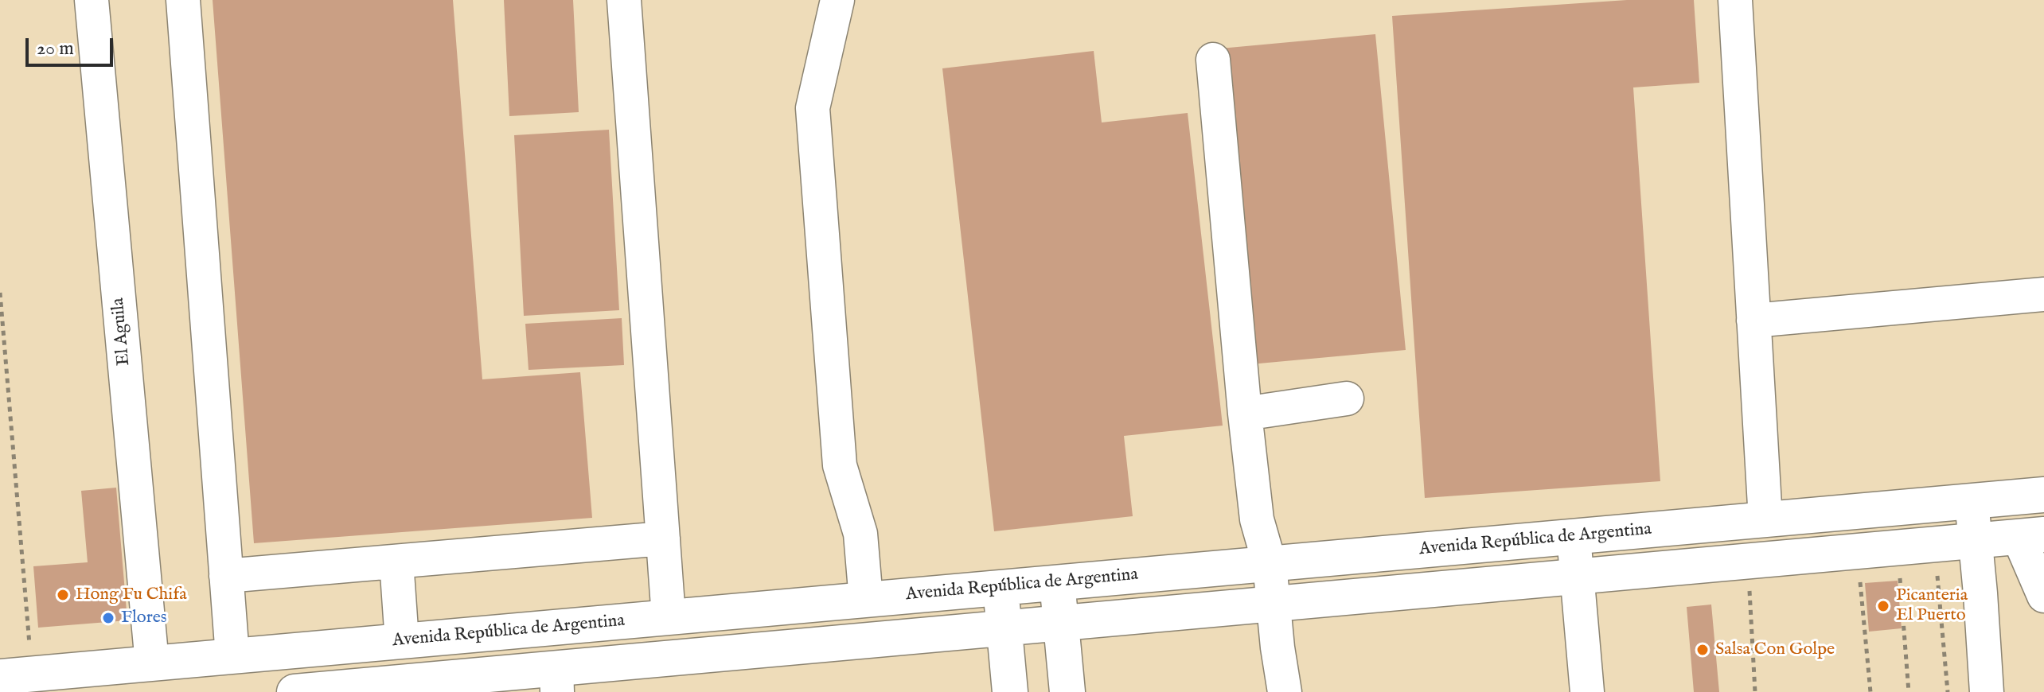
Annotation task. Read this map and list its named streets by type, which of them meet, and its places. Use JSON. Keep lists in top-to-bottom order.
{
  "streets": {
    "main road": ["Avenida República de Argentina"],
    "street": ["El Aguila"]
  },
  "crossings": [
    ["El Aguila", "Avenida República de Argentina"]
  ],
  "places": [
    "Hong Fu Chifa",
    "Picanteria El Puerto",
    "Flores",
    "Salsa Con Golpe"
  ],
  "scale_bar": "20 m"
}
